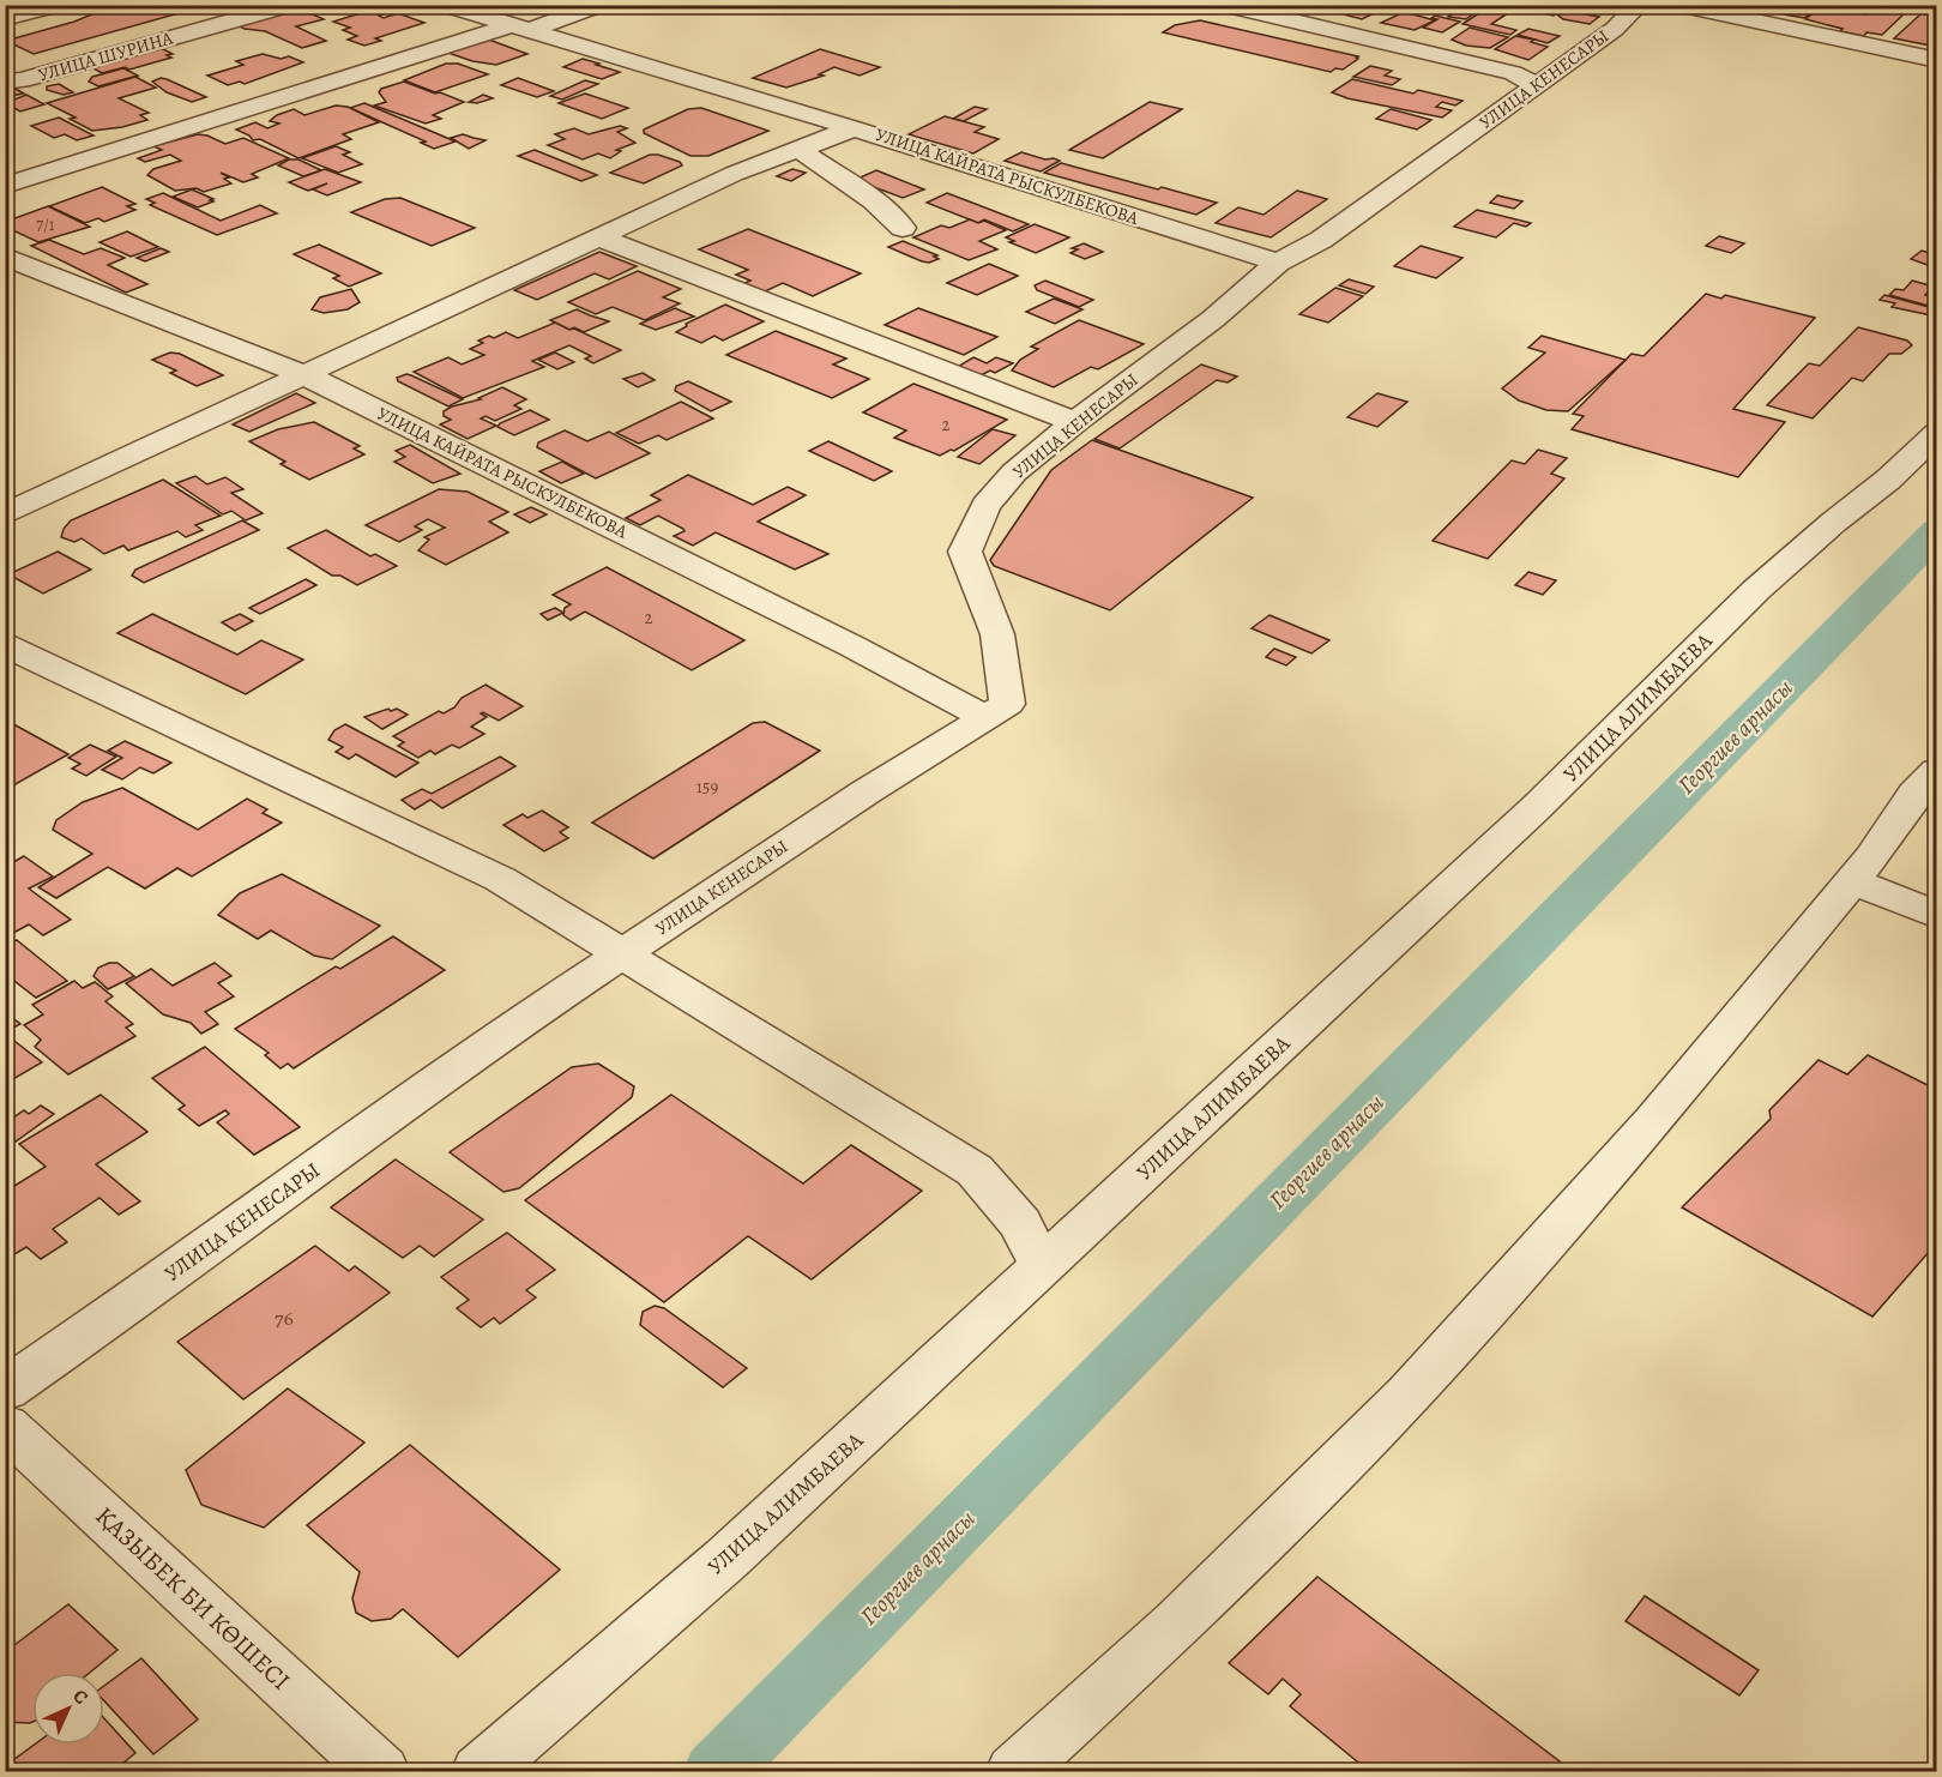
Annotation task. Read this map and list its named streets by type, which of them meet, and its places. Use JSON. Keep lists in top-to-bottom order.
{
  "streets": {
    "street": [
      "УЛИЦА ШУРИНА",
      "УЛИЦА КЕНЕСАРЫ",
      "УЛИЦА КАЙРАТА РЫСКУЛБЕКОВА",
      "УЛИЦА АЛИМБАЕВА",
      "ҚАЗЫБЕК БИ КӨШЕСІ"
    ]
  },
  "crossings": [
    ["УЛИЦА КЕНЕСАРЫ", "УЛИЦА КАЙРАТА РЫСКУЛБЕКОВА"]
  ],
  "water": ["Георгиев арнасы"],
  "house_numbers": [
    "7/1",
    "2",
    "2",
    "159",
    "76"
  ],
  "north": "top right"
}
